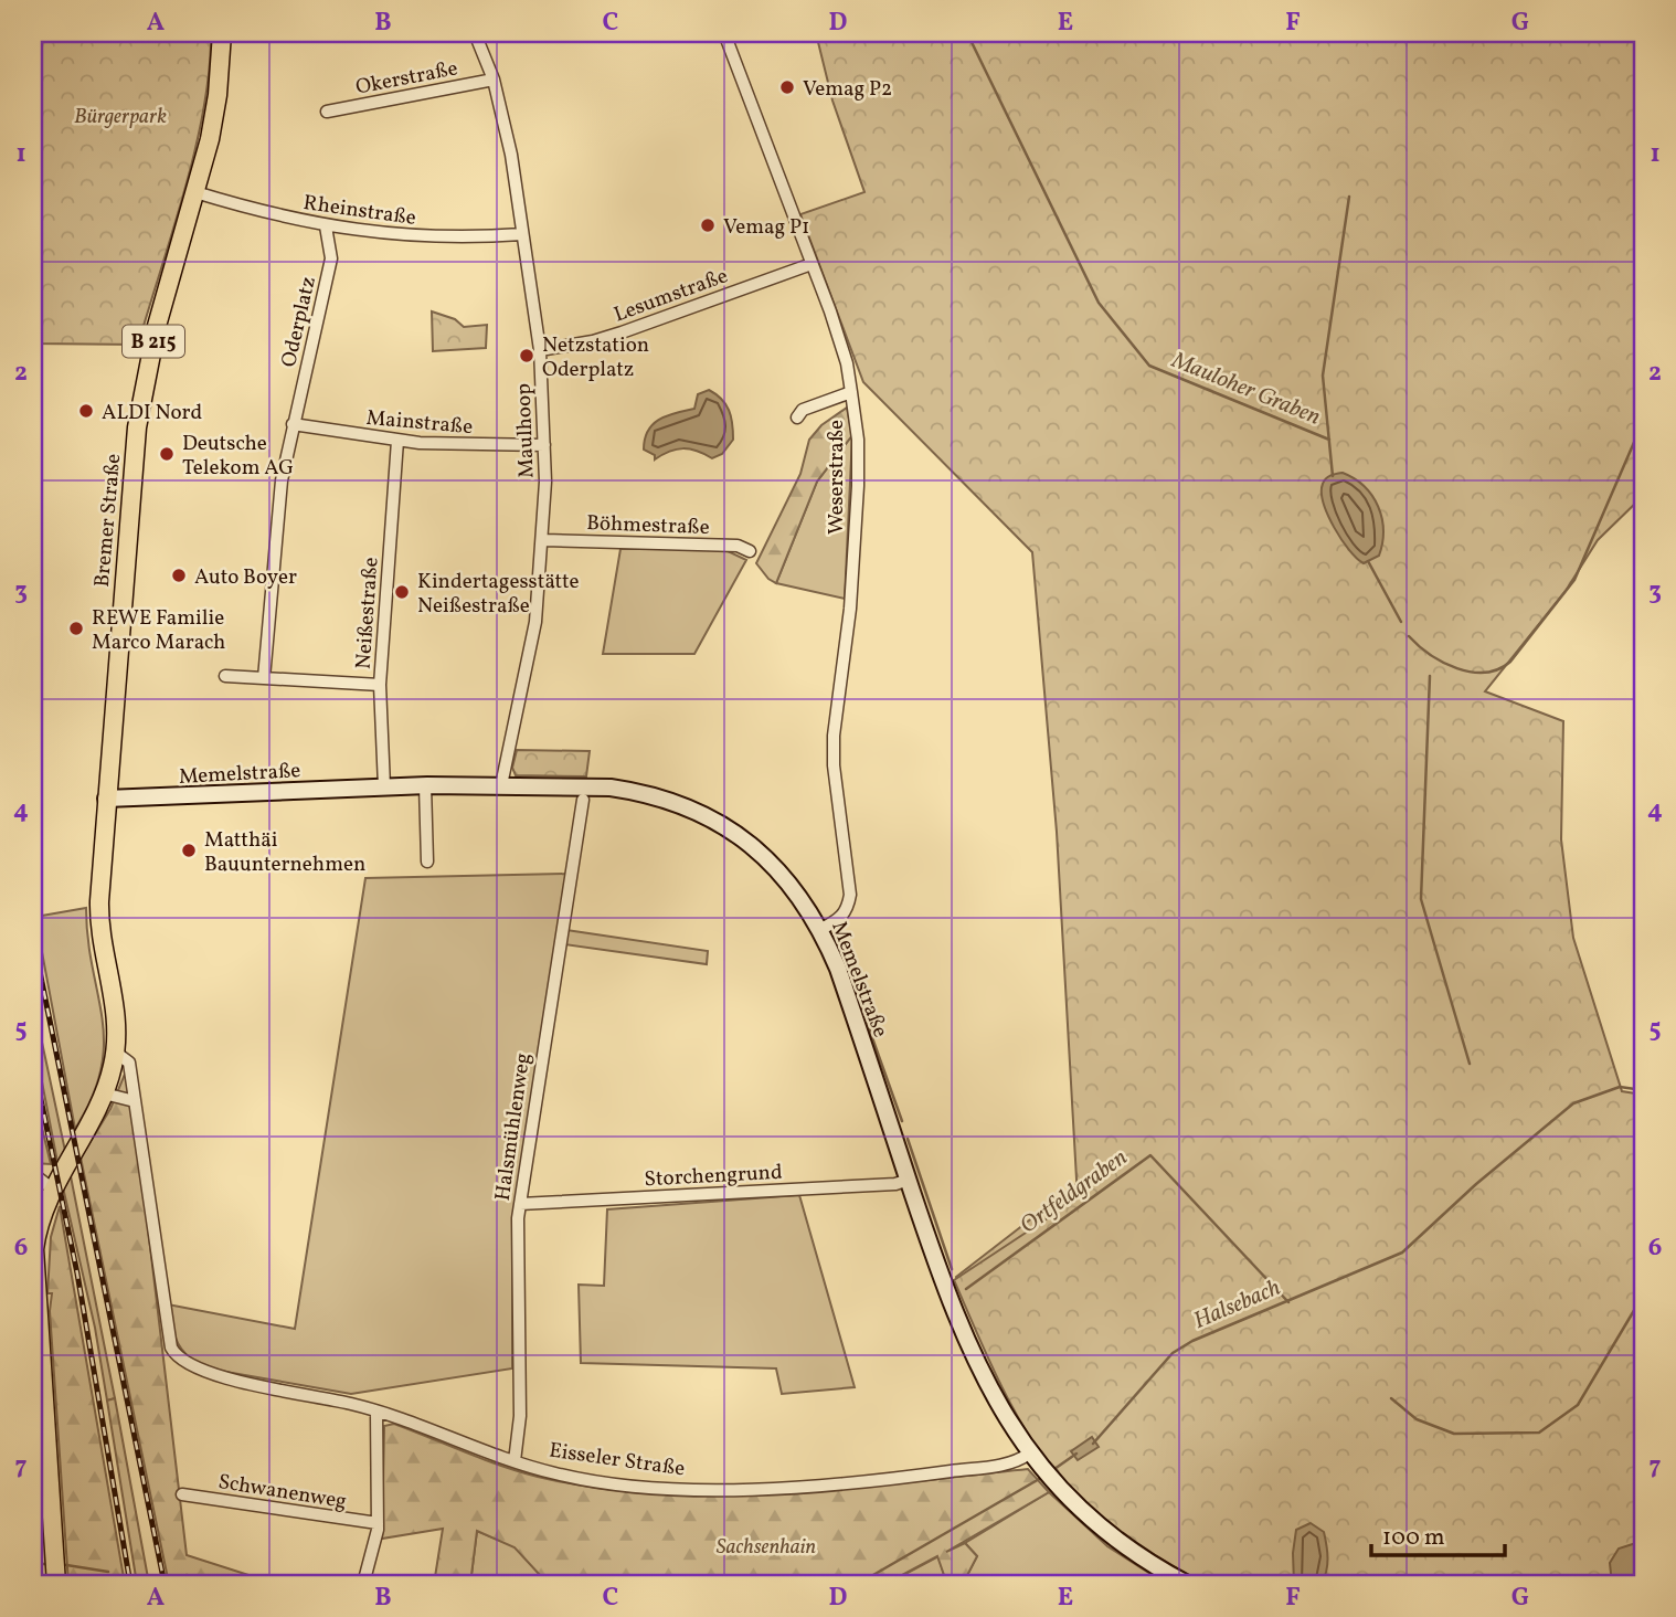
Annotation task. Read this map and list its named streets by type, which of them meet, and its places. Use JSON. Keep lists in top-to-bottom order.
{
  "streets": {
    "main road": ["B 215", "Bremer Straße"],
    "street": [
      "Okerstraße",
      "Rheinstraße",
      "Lesumstraße",
      "Oderplatz",
      "Mainstraße",
      "Maulhoop",
      "Weserstraße",
      "Böhmestraße",
      "Neißestraße",
      "Memelstraße",
      "Halsmühlenweg",
      "Storchengrund",
      "Eisseler Straße",
      "Schwanenweg"
    ]
  },
  "crossings": [
    ["Okerstraße", "Maulhoop"],
    ["Rheinstraße", "Oderplatz"],
    ["Rheinstraße", "Maulhoop"],
    ["Rheinstraße", "Bremer Straße"],
    ["Lesumstraße", "Maulhoop"],
    ["Lesumstraße", "Weserstraße"],
    ["Oderplatz", "Mainstraße"],
    ["B 215", "Bremer Straße"],
    ["Mainstraße", "Maulhoop"],
    ["Mainstraße", "Neißestraße"],
    ["Maulhoop", "Böhmestraße"],
    ["Maulhoop", "Memelstraße"],
    ["Weserstraße", "Memelstraße"],
    ["Bremer Straße", "Memelstraße"],
    ["Bremer Straße", "Eisseler Straße"],
    ["Neißestraße", "Memelstraße"],
    ["Memelstraße", "Storchengrund"],
    ["Memelstraße", "Eisseler Straße"],
    ["Halsmühlenweg", "Storchengrund"],
    ["Halsmühlenweg", "Eisseler Straße"]
  ],
  "water": ["Mauloher Graben", "Ortfeldgraben", "Halsebach"],
  "parks": ["Bürgerpark", "Sachsenhain"],
  "places": [
    "Vemag P2",
    "Vemag P1",
    "Netzstation Oderplatz",
    "ALDI Nord",
    "Deutsche Telekom AG",
    "Auto Boyer",
    "Kindertagesstätte Neißestraße",
    "REWE Familie Marco Marach",
    "Matthäi Bauunternehmen"
  ],
  "scale_bar": "100 m",
  "grid": {
    "columns": [
      "A",
      "B",
      "C",
      "D",
      "E",
      "F",
      "G"
    ],
    "rows": [
      "1",
      "2",
      "3",
      "4",
      "5",
      "6",
      "7"
    ]
  }
}
